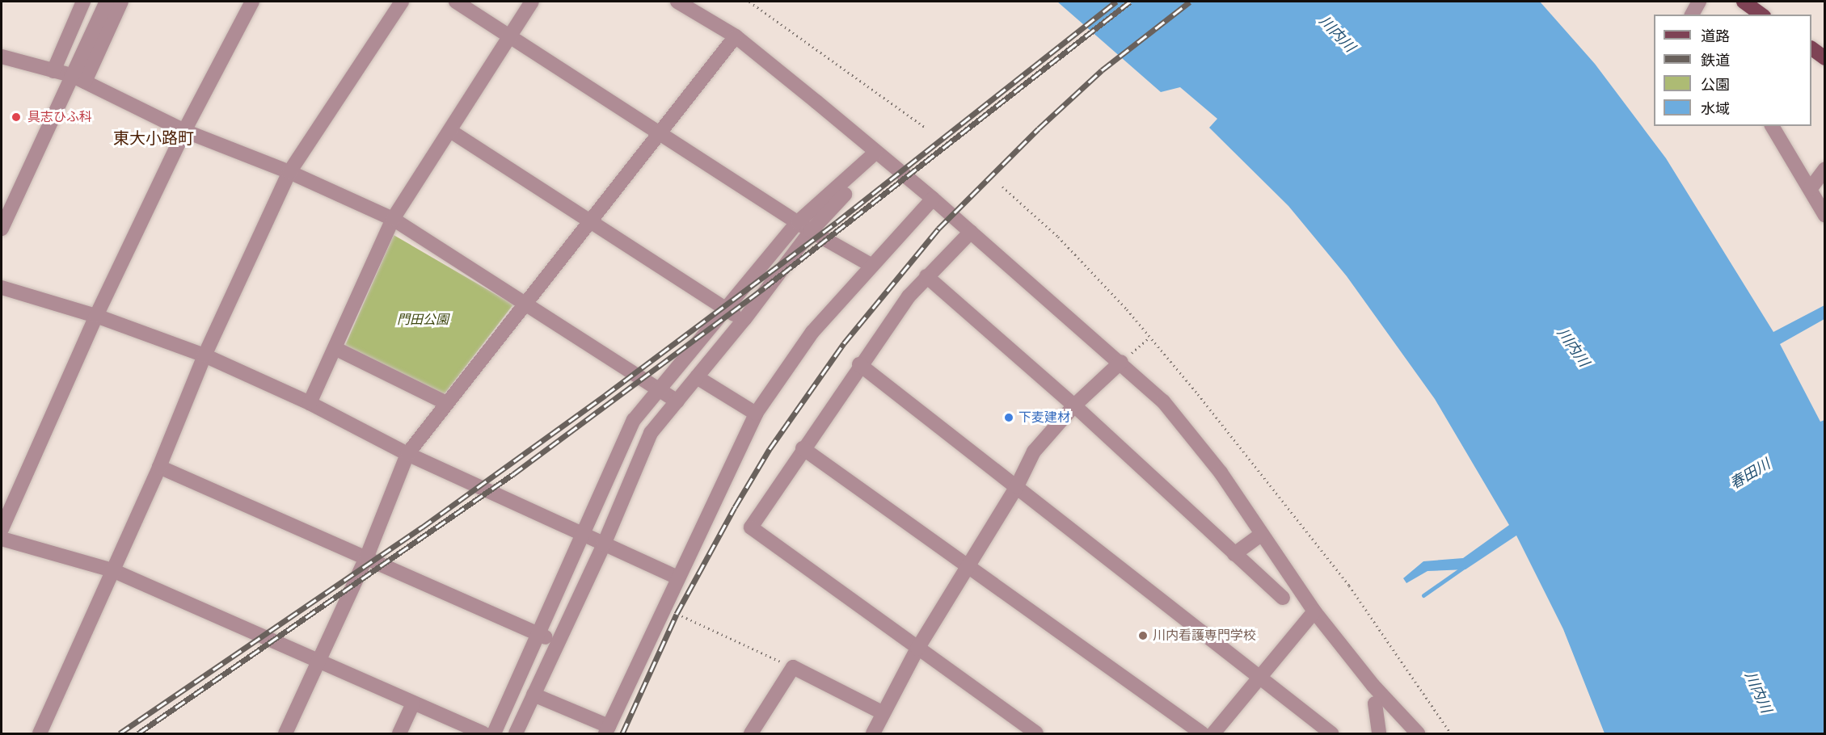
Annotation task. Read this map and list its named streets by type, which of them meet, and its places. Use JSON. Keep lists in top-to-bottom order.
{
  "districts": ["東大小路町"],
  "water": ["川内川", "春田川"],
  "parks": ["門田公園"],
  "places": ["具志ひふ科", "下麦建材", "川内看護専門学校"],
  "legend": [
    "道路",
    "鉄道",
    "公園",
    "水域"
  ]
}
